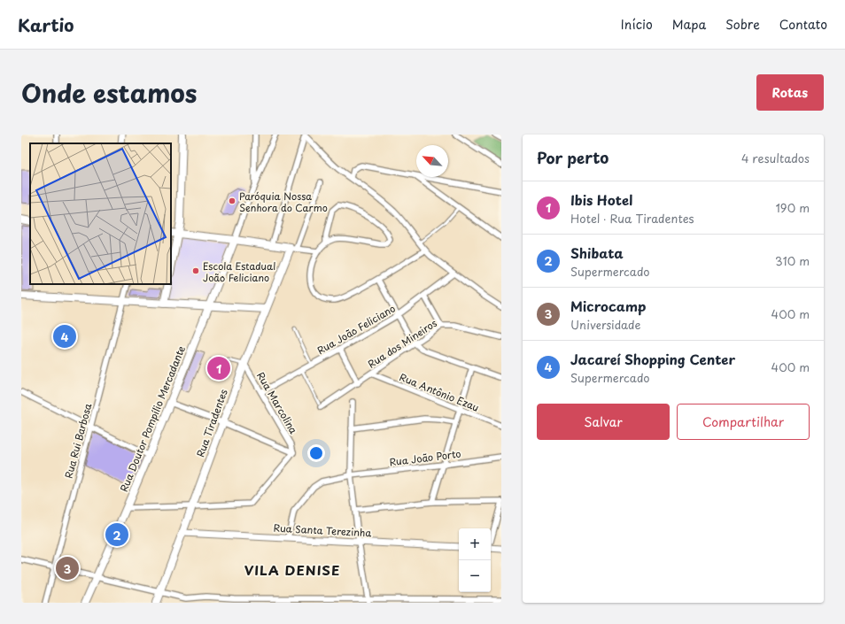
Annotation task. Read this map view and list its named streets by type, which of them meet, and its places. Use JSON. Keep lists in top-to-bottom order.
{
  "streets": {
    "main road": ["Rua Doutor Pompílio Mercadante", "Rua Tiradentes"],
    "street": [
      "Rua João Feliciano",
      "Rua dos Mineiros",
      "Rua Antônio Ezau",
      "Rua Marcolina",
      "Rua Rui Barbosa",
      "Rua João Porto",
      "Rua Santa Terezinha"
    ]
  },
  "crossings": [
    ["Rua João Feliciano", "Rua Marcolina"],
    ["Rua dos Mineiros", "Rua Antônio Ezau"],
    ["Rua Marcolina", "Rua Tiradentes"],
    ["Rua Tiradentes", "Rua Santa Terezinha"],
    ["Rua João Porto", "Rua Santa Terezinha"]
  ],
  "districts": ["VILA DENISE"],
  "places": ["Paróquia Nossa Senhora do Carmo", "Escola Estadual João Feliciano"],
  "north": "top left",
  "page": {
    "header": "Kartio",
    "nav": [
      "Início",
      "Mapa",
      "Sobre",
      "Contato"
    ],
    "title": "Onde estamos",
    "buttons": [
      "Rotas",
      ["Salvar", "Compartilhar"]
    ],
    "heading": ["Por perto", "4 resultados"],
    "list": [
      {
        "mark": "1",
        "name": "Ibis Hotel",
        "note": "Hotel · Rua Tiradentes",
        "value": "190 m"
      },
      {
        "mark": "2",
        "name": "Shibata",
        "note": "Supermercado",
        "value": "310 m"
      },
      {
        "mark": "3",
        "name": "Microcamp",
        "note": "Universidade",
        "value": "400 m"
      },
      {
        "mark": "4",
        "name": "Jacareí Shopping Center",
        "note": "Supermercado",
        "value": "400 m"
      }
    ],
    "pins": [
      "4",
      "1",
      "2",
      "3"
    ],
    "map_buttons": ["+", "−"]
  }
}
